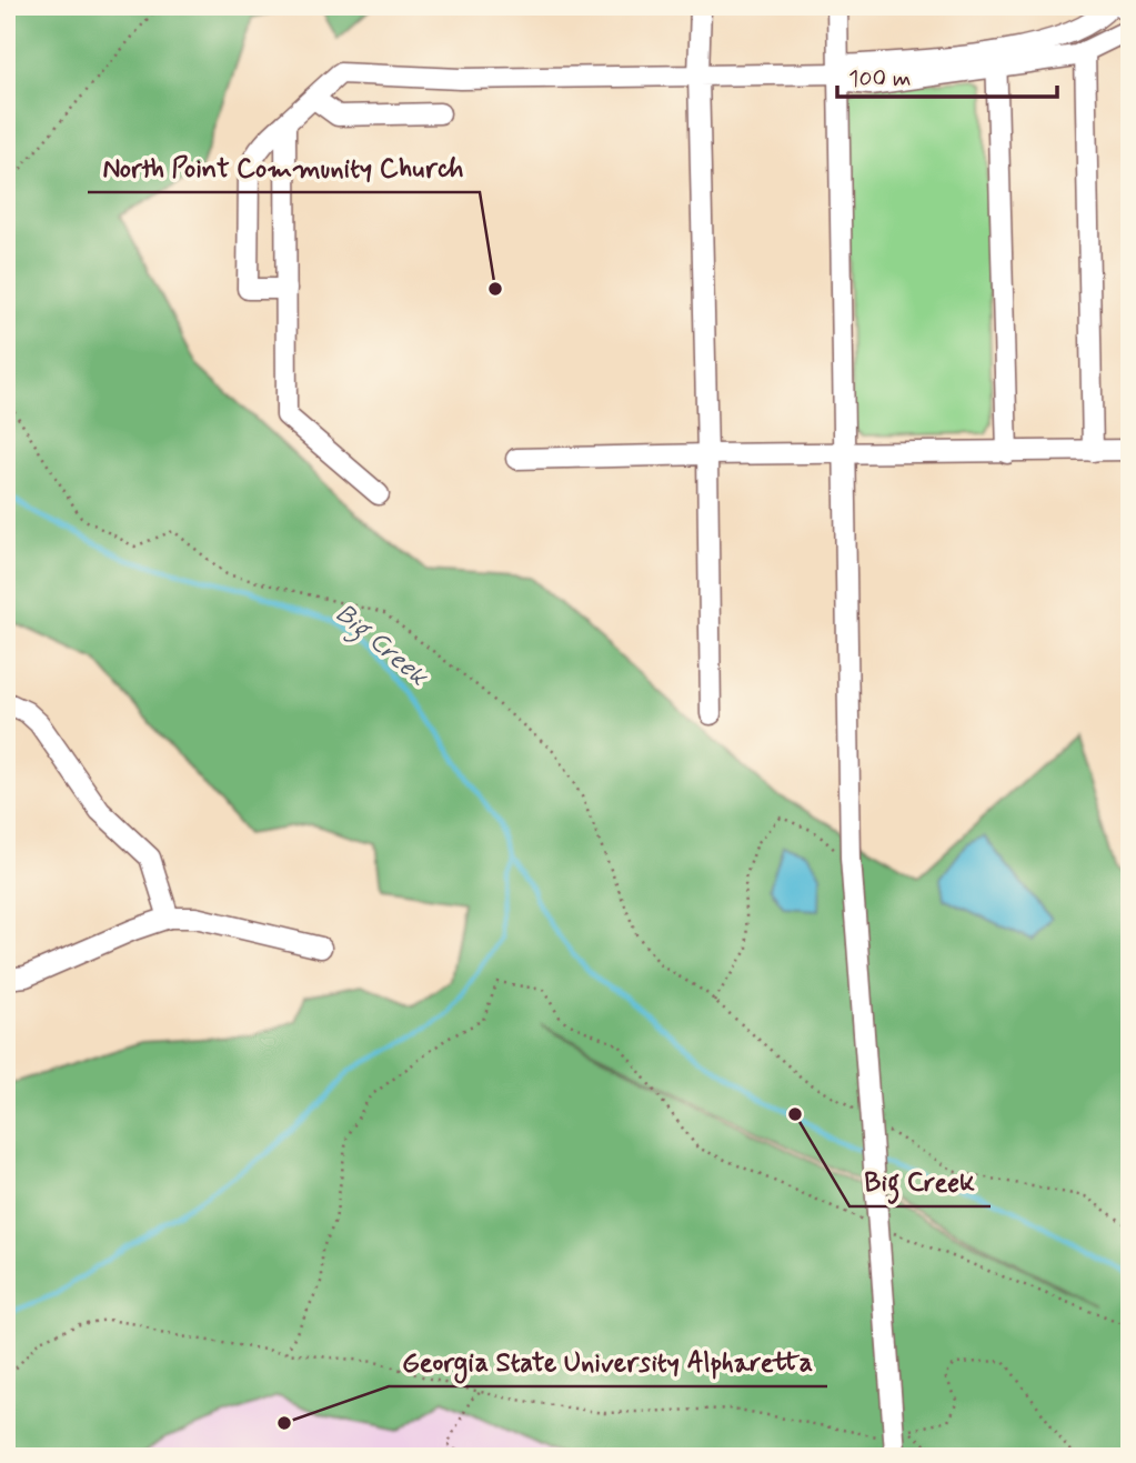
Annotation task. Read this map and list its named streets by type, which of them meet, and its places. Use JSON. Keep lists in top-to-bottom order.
{
  "water": ["Big Creek"],
  "places": ["North Point Community Church", "Big Creek", "Georgia State University Alpharetta"],
  "scale_bar": "100 m"
}
